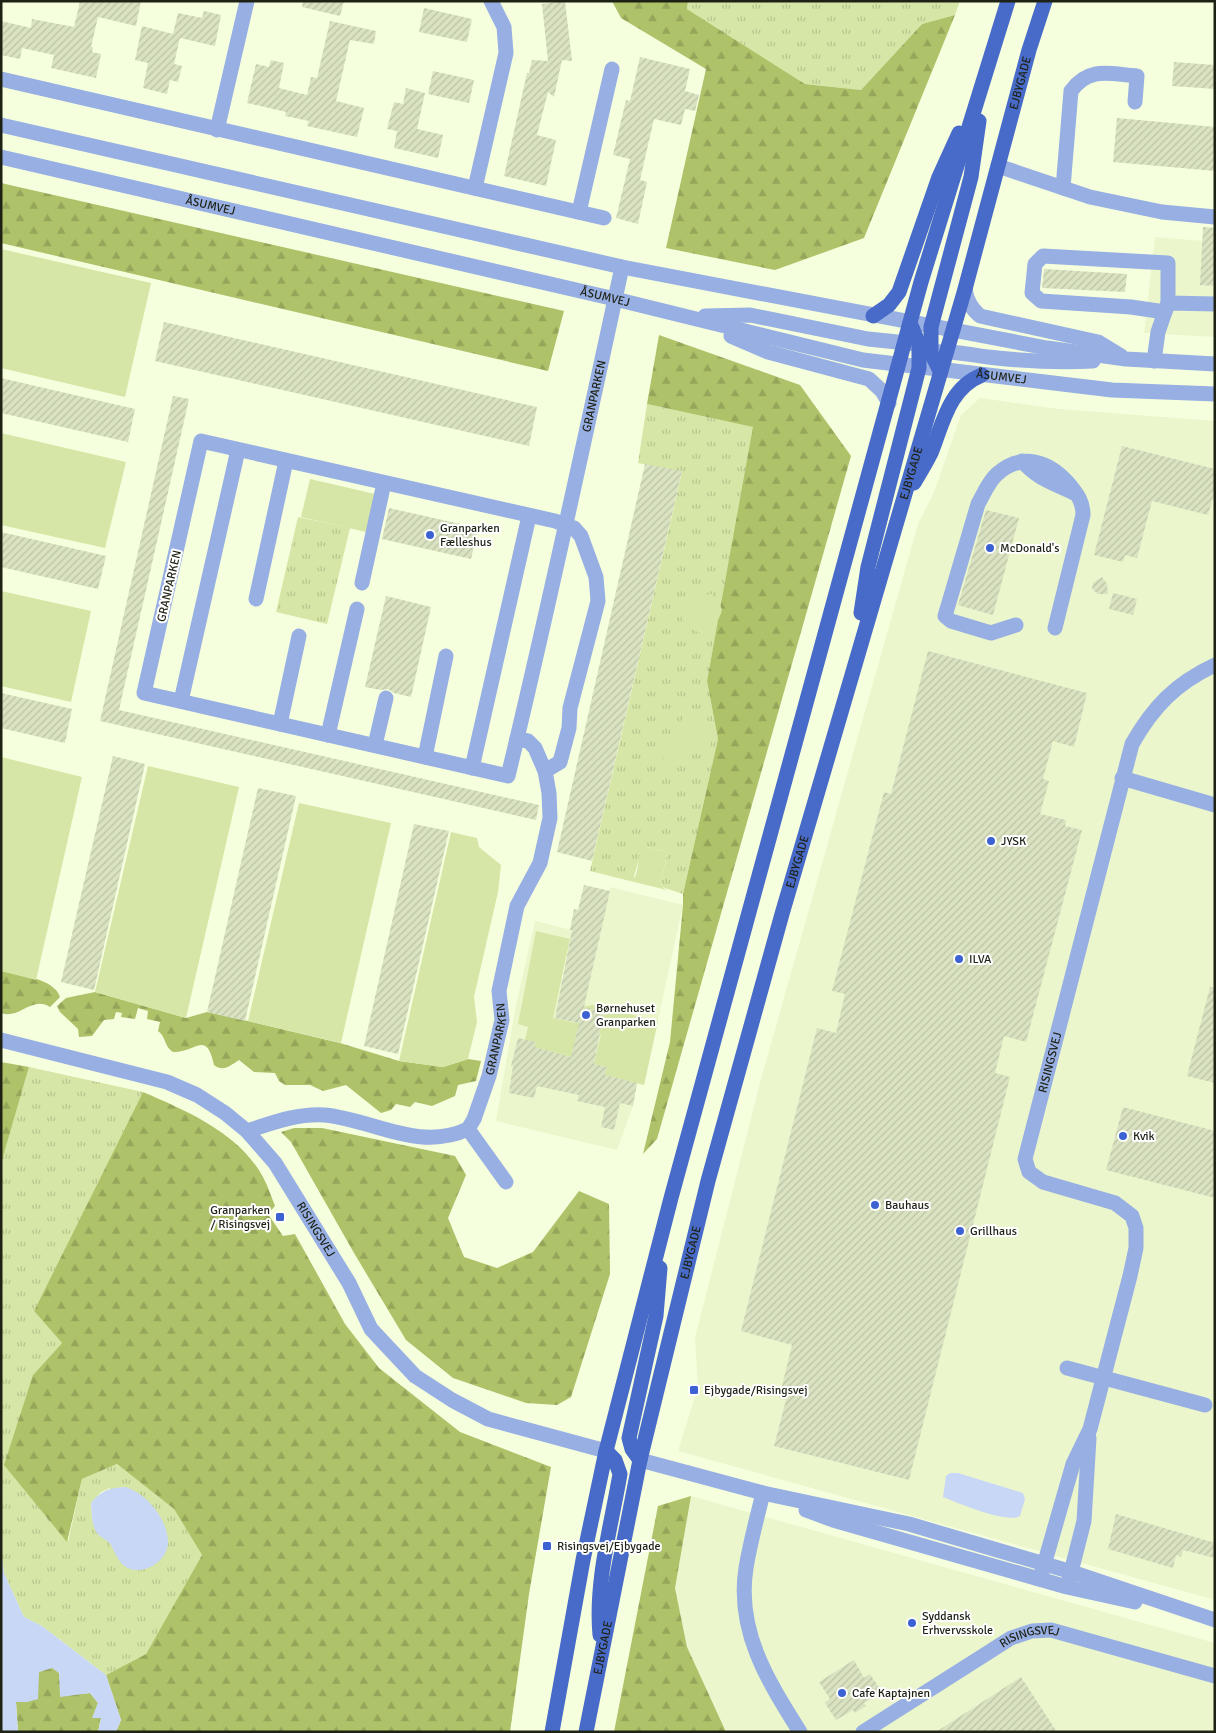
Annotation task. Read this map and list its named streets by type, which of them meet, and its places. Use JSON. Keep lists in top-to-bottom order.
{
  "streets": {
    "main road": ["EJBYGADE"],
    "street": ["ÅSUMVEJ", "GRANPARKEN", "RISINGSVEJ"]
  },
  "crossings": [
    ["EJBYGADE", "ÅSUMVEJ"],
    ["ÅSUMVEJ", "GRANPARKEN"]
  ],
  "places": {
    "other": [
      "Granparken Fælleshus",
      "McDonald's",
      "JYSK",
      "ILVA",
      "Børnehuset Granparken",
      "Kvik",
      "Bauhaus",
      "Grillhaus",
      "Syddansk Erhvervsskole",
      "Cafe Kaptajnen"
    ],
    "transit": ["Granparken / Risingsvej", "Ejbygade/Risingsvej", "Risingsvej/Ejbygade"]
  }
}
